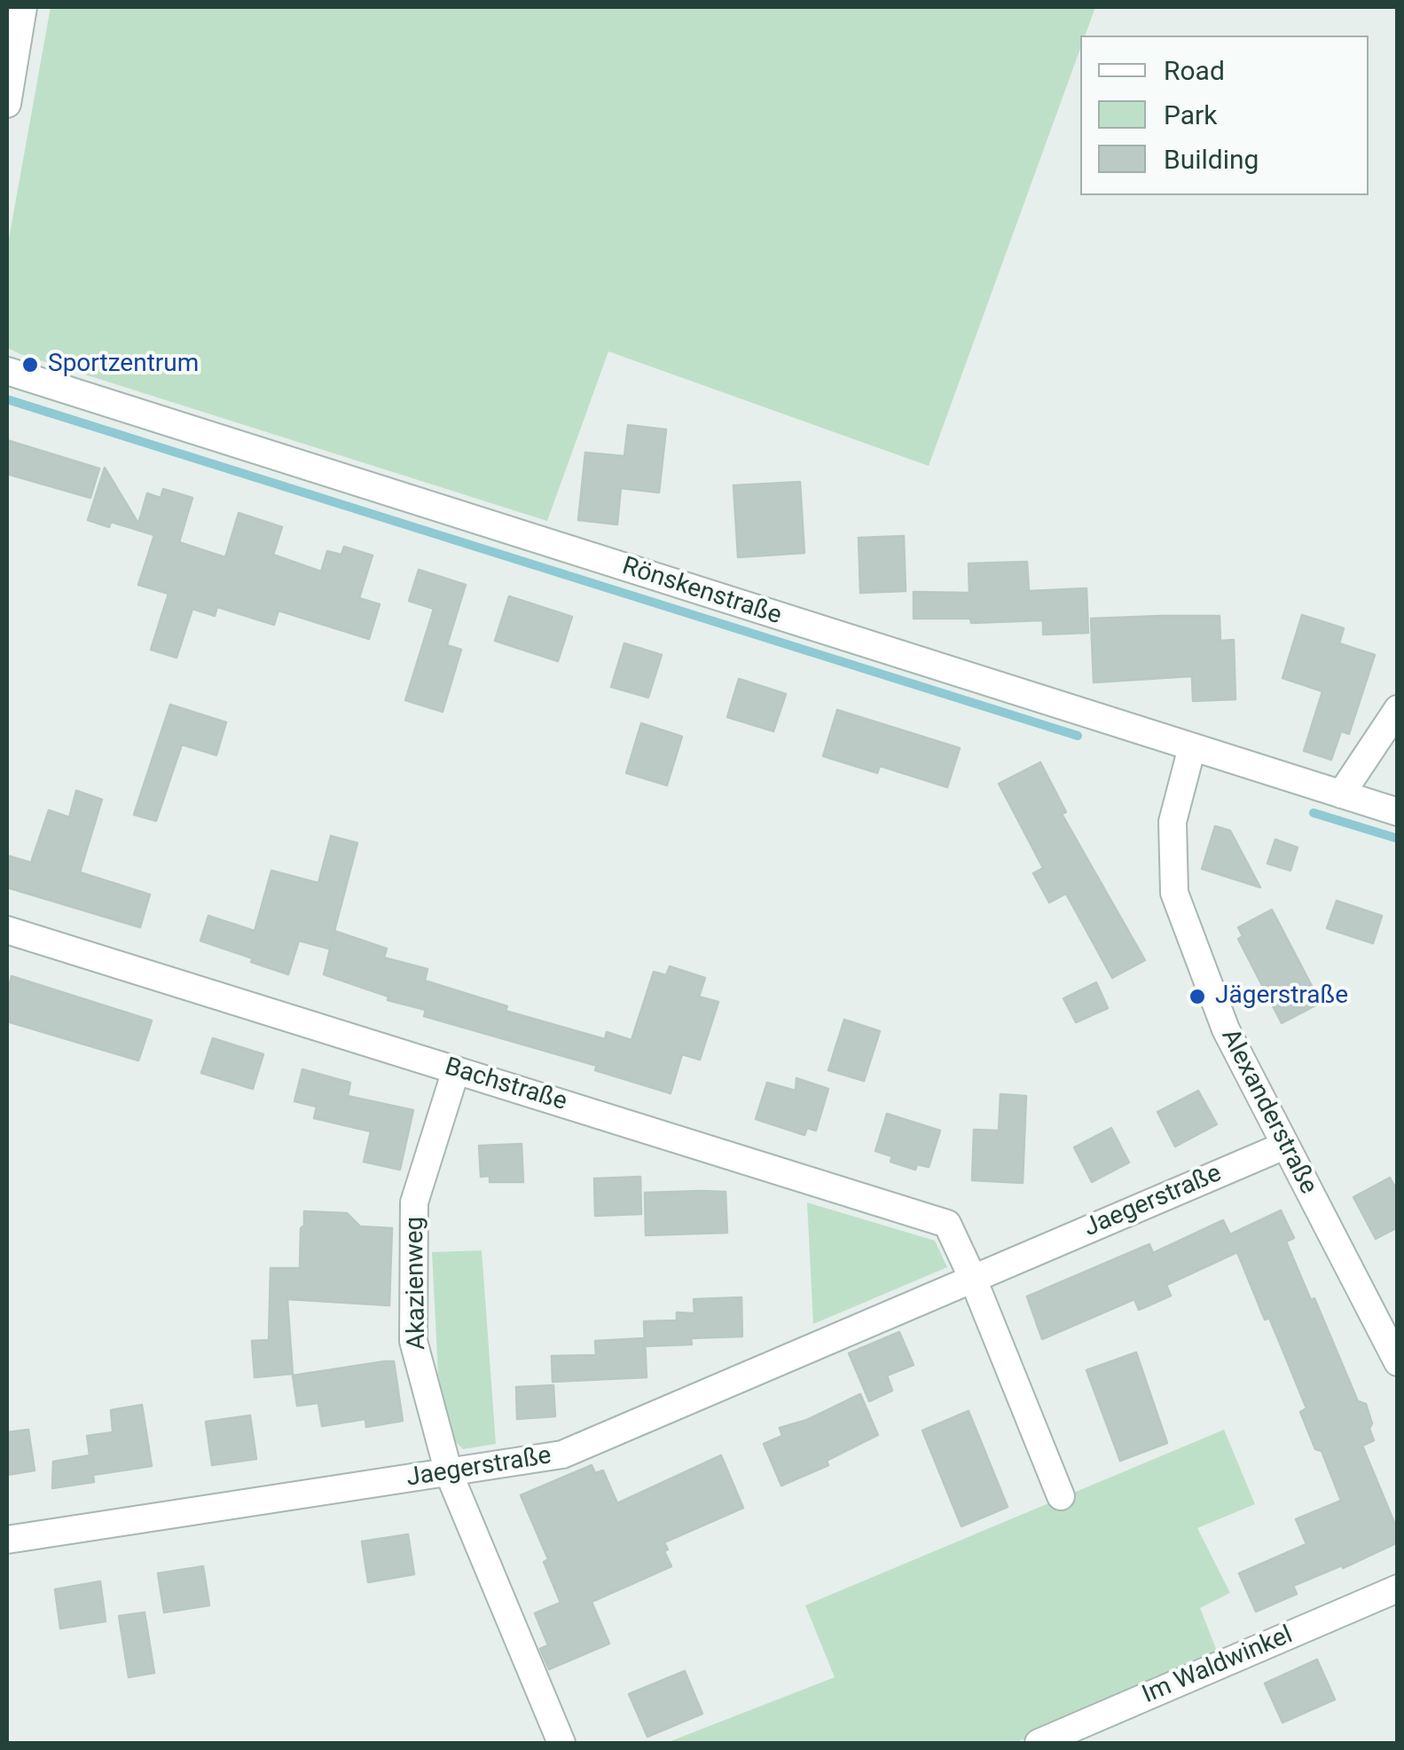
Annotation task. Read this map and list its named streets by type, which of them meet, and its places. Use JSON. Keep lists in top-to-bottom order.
{
  "streets": {
    "street": [
      "Rönskenstraße",
      "Bachstraße",
      "Alexanderstraße",
      "Jaegerstraße",
      "Akazienweg",
      "Im Waldwinkel"
    ]
  },
  "crossings": [
    ["Rönskenstraße", "Alexanderstraße"],
    ["Bachstraße", "Jaegerstraße"],
    ["Bachstraße", "Akazienweg"],
    ["Alexanderstraße", "Jaegerstraße"],
    ["Jaegerstraße", "Akazienweg"]
  ],
  "places": ["Sportzentrum", "Jägerstraße"],
  "legend": ["Road", "Park", "Building"]
}
